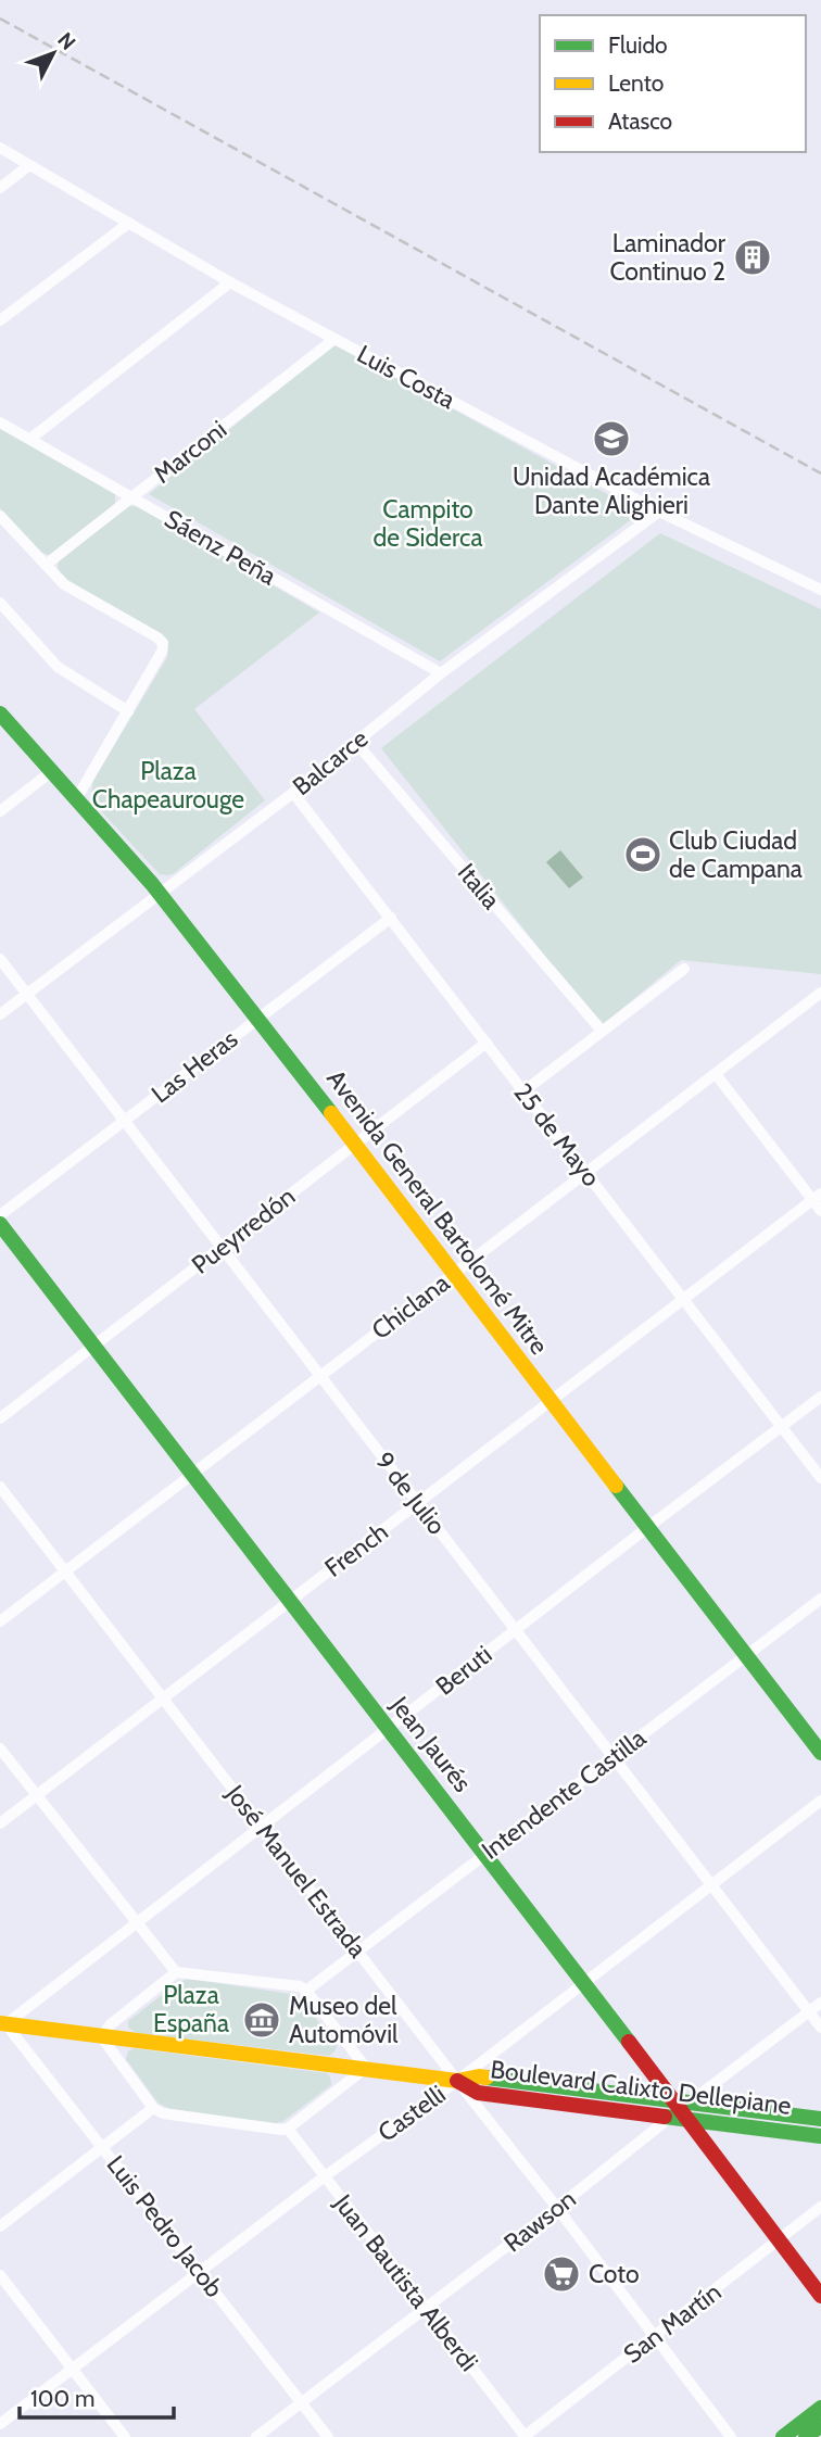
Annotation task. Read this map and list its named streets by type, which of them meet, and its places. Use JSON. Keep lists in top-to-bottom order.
{
  "streets": {
    "main road": ["Avenida General Bartolomé Mitre", "Jean Jaurés", "Boulevard Calixto Dellepiane"],
    "street": [
      "Luis Costa",
      "Marconi",
      "Sáenz Peña",
      "Balcarce",
      "Italia",
      "Las Heras",
      "25 de Mayo",
      "Pueyrredón",
      "Chiclana",
      "9 de Julio",
      "French",
      "Beruti",
      "Intendente Castilla",
      "José Manuel Estrada",
      "Castelli",
      "Rawson",
      "Luis Pedro Jacob",
      "Juan Bautista Alberdi",
      "San Martín"
    ]
  },
  "crossings": [
    ["Luis Costa", "Marconi"],
    ["Luis Costa", "Balcarce"],
    ["Marconi", "Sáenz Peña"],
    ["Sáenz Peña", "Balcarce"],
    ["Balcarce", "Italia"],
    ["Balcarce", "25 de Mayo"],
    ["Balcarce", "Avenida General Bartolomé Mitre"],
    ["Balcarce", "9 de Julio"],
    ["Las Heras", "25 de Mayo"],
    ["Las Heras", "Avenida General Bartolomé Mitre"],
    ["Las Heras", "9 de Julio"],
    ["25 de Mayo", "Pueyrredón"],
    ["25 de Mayo", "Chiclana"],
    ["25 de Mayo", "French"],
    ["25 de Mayo", "Beruti"],
    ["Avenida General Bartolomé Mitre", "Pueyrredón"],
    ["Avenida General Bartolomé Mitre", "Chiclana"],
    ["Avenida General Bartolomé Mitre", "French"],
    ["Avenida General Bartolomé Mitre", "Beruti"],
    ["Avenida General Bartolomé Mitre", "Intendente Castilla"],
    ["Pueyrredón", "9 de Julio"],
    ["Pueyrredón", "Jean Jaurés"],
    ["Chiclana", "9 de Julio"],
    ["Chiclana", "Jean Jaurés"],
    ["Chiclana", "José Manuel Estrada"],
    ["9 de Julio", "French"],
    ["9 de Julio", "Beruti"],
    ["9 de Julio", "Intendente Castilla"],
    ["9 de Julio", "Castelli"],
    ["9 de Julio", "Rawson"],
    ["French", "Jean Jaurés"],
    ["French", "José Manuel Estrada"],
    ["Beruti", "Jean Jaurés"],
    ["Beruti", "José Manuel Estrada"],
    ["Beruti", "Boulevard Calixto Dellepiane"],
    ["Beruti", "Luis Pedro Jacob"],
    ["Jean Jaurés", "Intendente Castilla"],
    ["Jean Jaurés", "Boulevard Calixto Dellepiane"],
    ["Jean Jaurés", "Castelli"],
    ["Jean Jaurés", "Rawson"],
    ["Jean Jaurés", "San Martín"],
    ["Intendente Castilla", "José Manuel Estrada"],
    ["José Manuel Estrada", "Boulevard Calixto Dellepiane"],
    ["José Manuel Estrada", "Castelli"],
    ["José Manuel Estrada", "Rawson"],
    ["José Manuel Estrada", "San Martín"],
    ["Boulevard Calixto Dellepiane", "Castelli"],
    ["Boulevard Calixto Dellepiane", "Rawson"],
    ["Boulevard Calixto Dellepiane", "Luis Pedro Jacob"],
    ["Castelli", "Luis Pedro Jacob"],
    ["Castelli", "Juan Bautista Alberdi"],
    ["Rawson", "Luis Pedro Jacob"],
    ["Rawson", "Juan Bautista Alberdi"],
    ["Juan Bautista Alberdi", "San Martín"]
  ],
  "parks": ["Campito de Siderca", "Plaza Chapeaurouge", "Plaza España"],
  "places": {
    "building": ["Laminador Continuo 2"],
    "school or university": ["Unidad Académica Dante Alighieri"],
    "sports": ["Club Ciudad de Campana"],
    "museum": ["Museo del Automóvil"],
    "supermarket": ["Coto"]
  },
  "legend": ["Fluido", "Lento", "Atasco"],
  "scale_bar": "100 m",
  "north": "top right"
}
